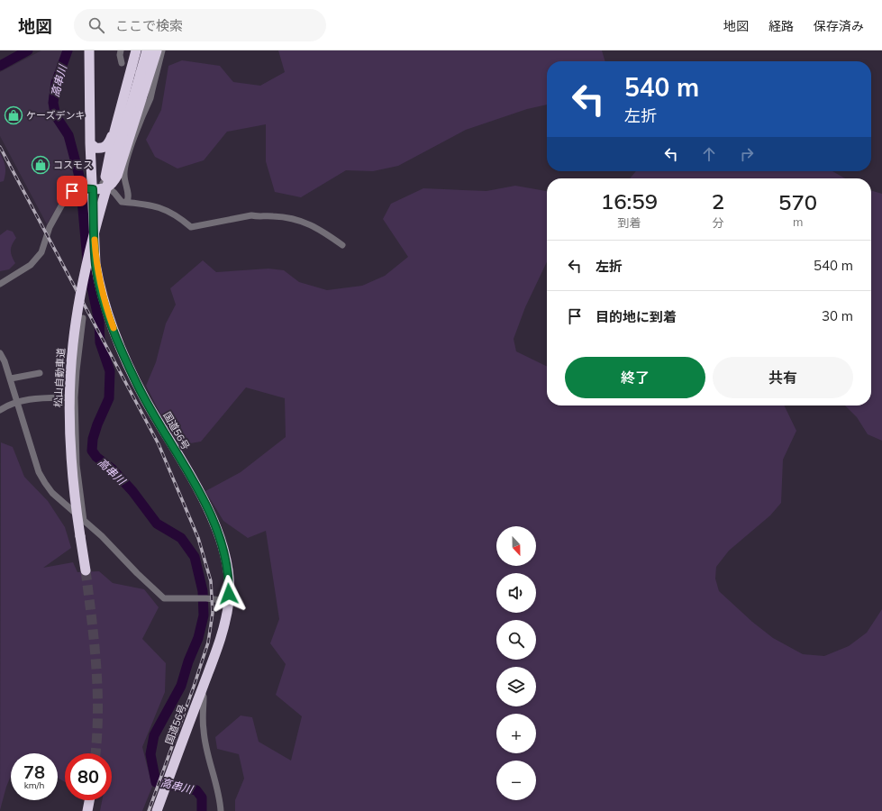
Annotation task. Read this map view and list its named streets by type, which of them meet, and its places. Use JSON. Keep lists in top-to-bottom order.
{
  "streets": {
    "highway": ["松山自動車道", "国道56号"]
  },
  "water": ["高串川"],
  "places": {
    "shop": ["ケーズデンキ", "コスモス"]
  },
  "north": "bottom",
  "page": {
    "header": "地図",
    "search": "ここで検索",
    "nav": ["地図", "経路", "保存済み"],
    "turn": ["540 m", "左折"],
    "eta": [
      "16:59",
      "到着",
      "2",
      "分",
      "570",
      "m"
    ],
    "list": [
      {
        "name": "左折",
        "value": "540 m"
      },
      {
        "name": "目的地に到着",
        "value": "30 m"
      }
    ],
    "buttons": ["終了", "共有"],
    "map_buttons": ["+", "−"],
    "speed": "78 km/h",
    "limit": "80"
  }
}
